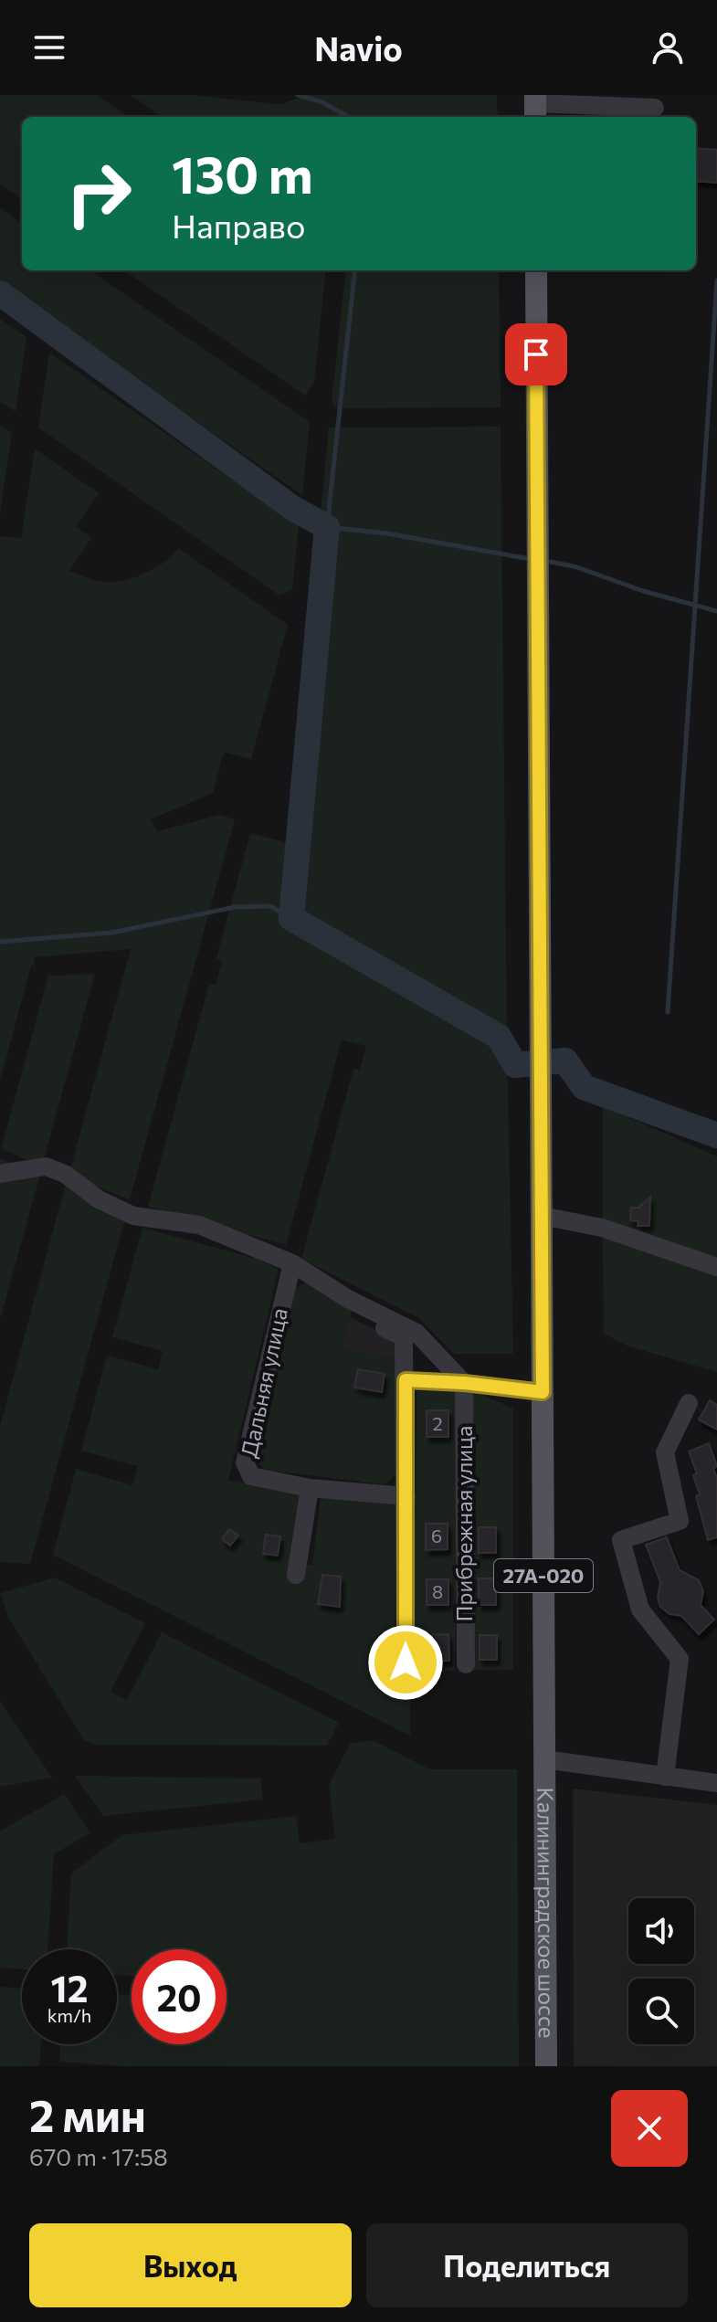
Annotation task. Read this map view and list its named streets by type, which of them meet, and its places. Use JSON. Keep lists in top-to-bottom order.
{
  "streets": {
    "main road": ["27А-020", "Калининградское шоссе"],
    "street": ["Дальняя улица", "Прибрежная улица"]
  },
  "crossings": [
    ["27А-020", "Калининградское шоссе"]
  ],
  "house_numbers": ["2", "6", "8"],
  "page": {
    "header": "Navio",
    "turn": ["130 m", "Направо"],
    "speed": "12 km/h",
    "limit": "20",
    "heading": ["2 мин", "670 m · 17:58"],
    "buttons": ["Выход", "Поделиться"]
  }
}
